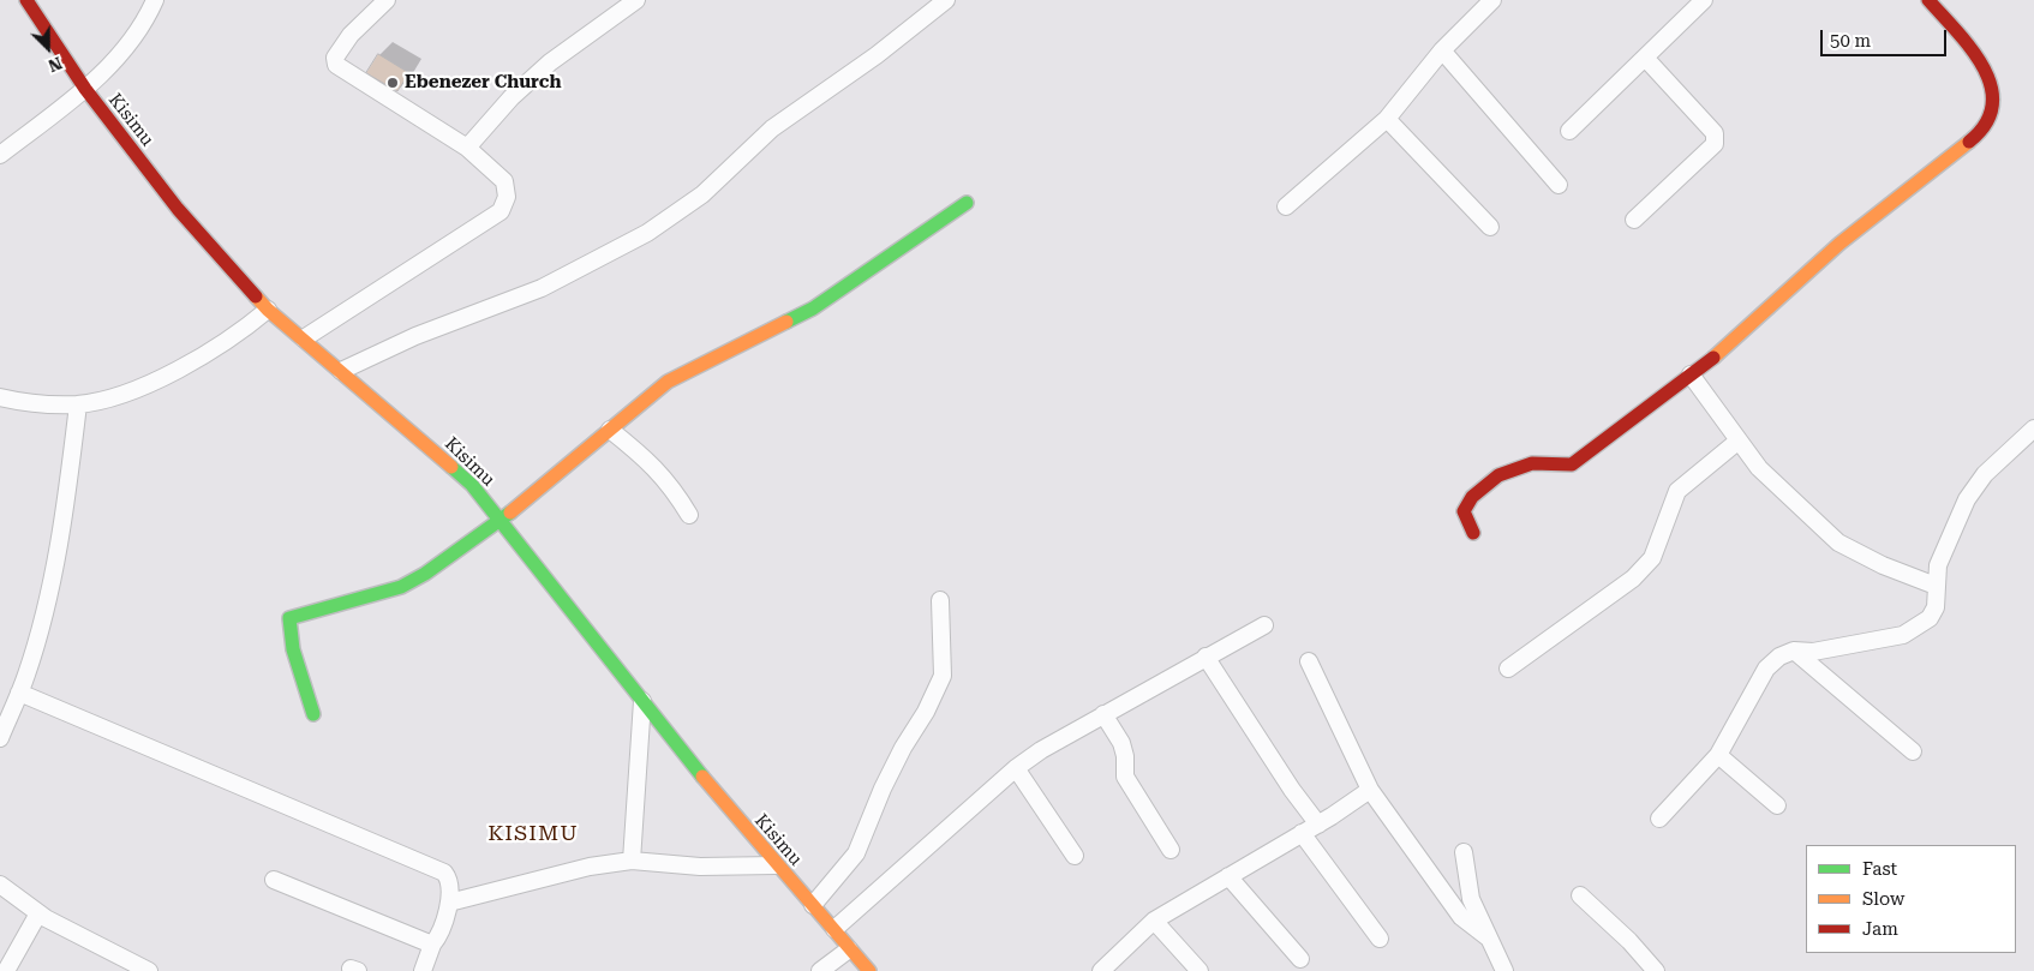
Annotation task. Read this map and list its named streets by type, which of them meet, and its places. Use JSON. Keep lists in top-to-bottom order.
{
  "streets": {
    "street": ["Kisimu"]
  },
  "districts": ["KISIMU"],
  "places": ["Ebenezer Church"],
  "legend": ["Fast", "Slow", "Jam"],
  "scale_bar": "50 m",
  "north": "bottom right"
}
